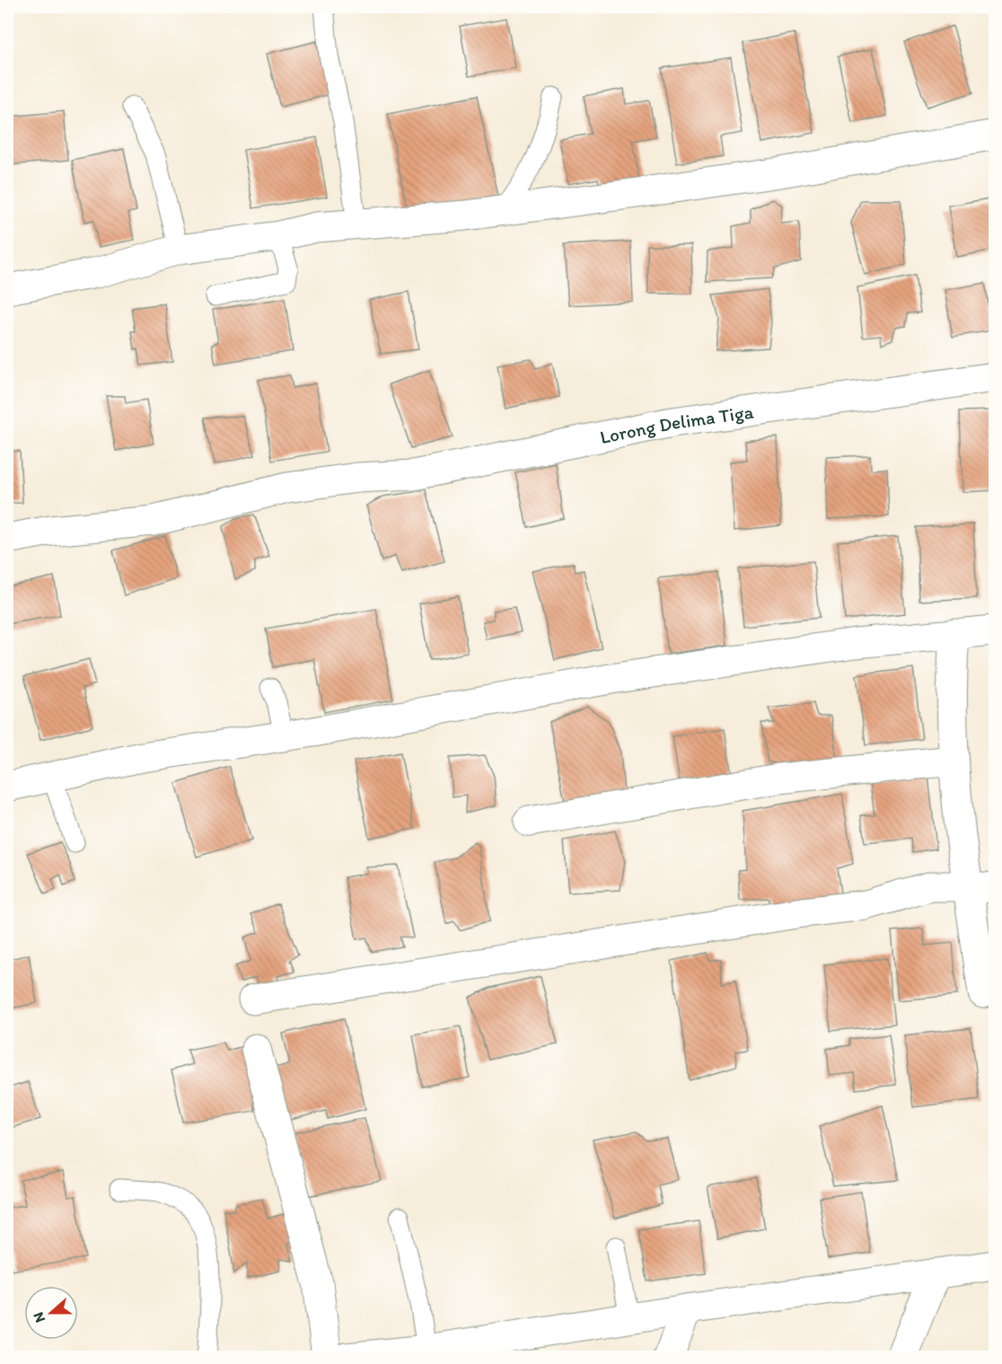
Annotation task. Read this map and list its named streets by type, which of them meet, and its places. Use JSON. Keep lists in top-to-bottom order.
{
  "streets": {
    "street": ["Lorong Delima Tiga"]
  },
  "north": "left"
}
